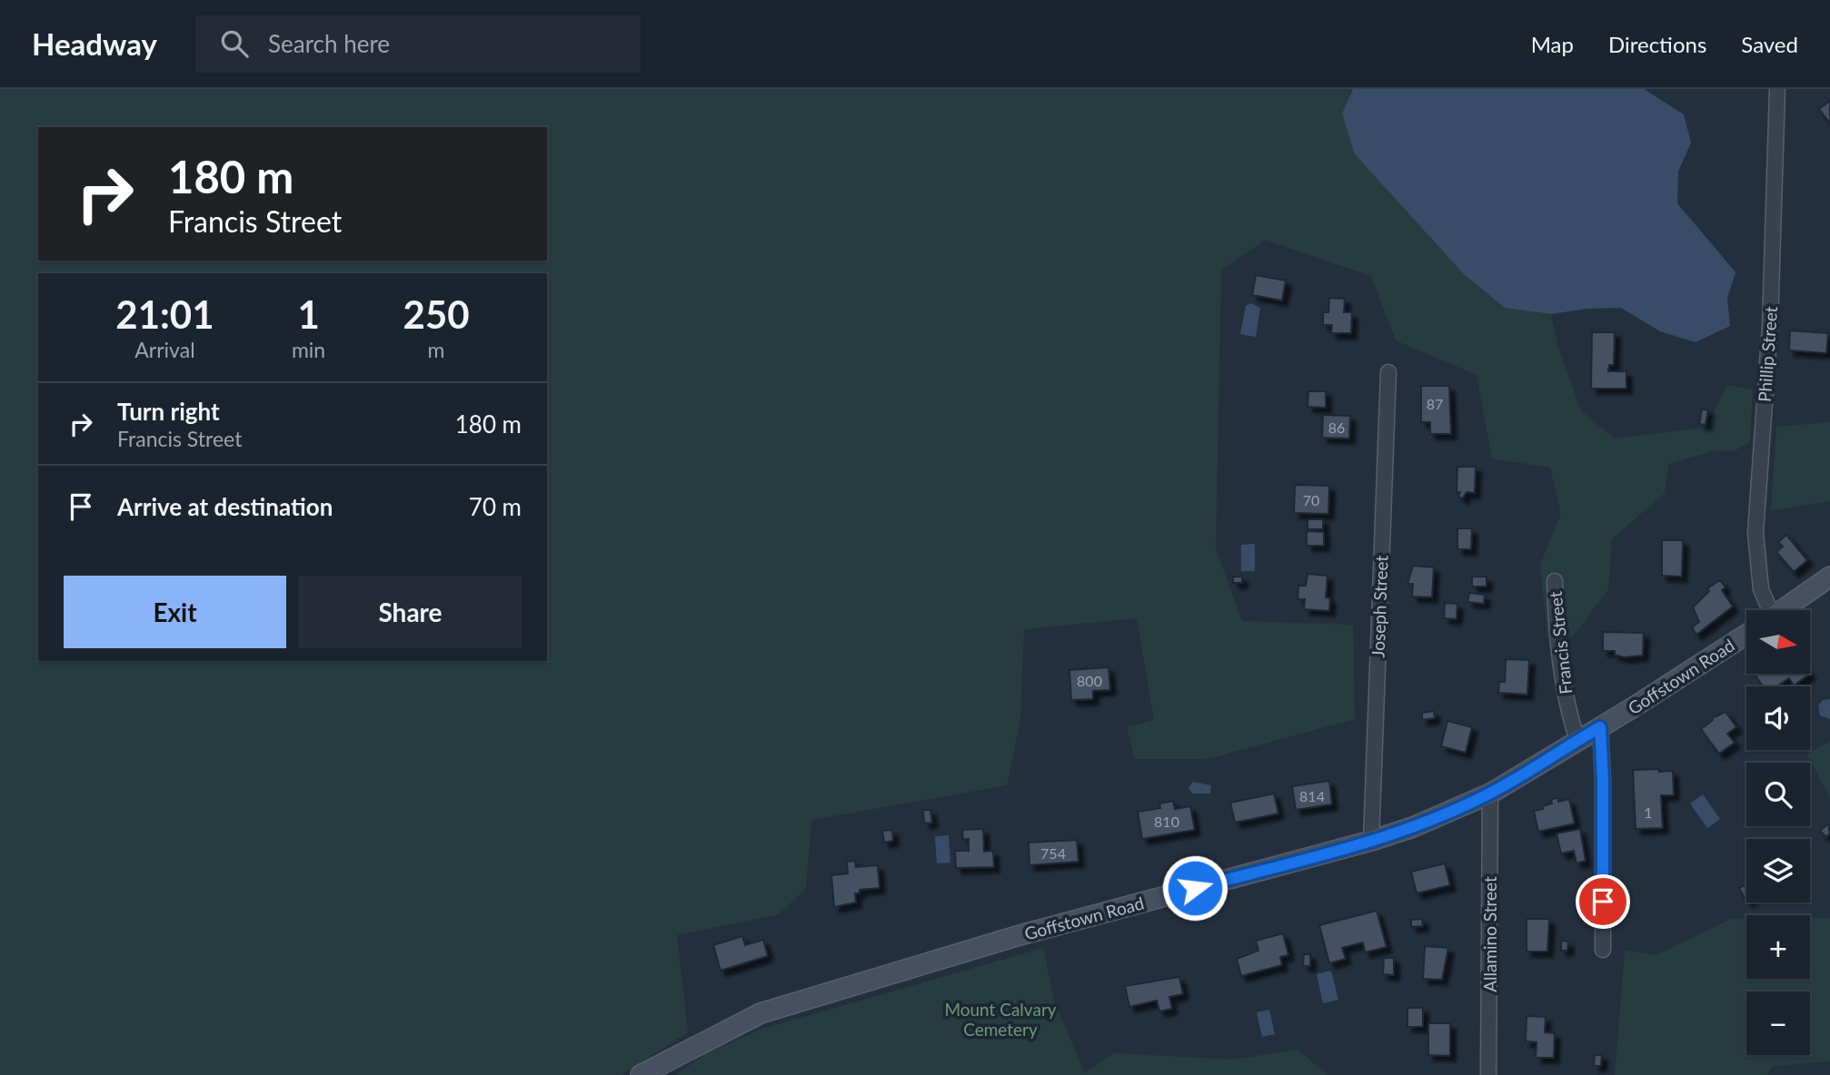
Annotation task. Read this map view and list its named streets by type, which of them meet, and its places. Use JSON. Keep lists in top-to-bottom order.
{
  "streets": {
    "main road": ["Goffstown Road"],
    "street": [
      "Phillip Street",
      "Joseph Street",
      "Francis Street",
      "Allamino Street"
    ]
  },
  "crossings": [
    ["Joseph Street", "Goffstown Road"],
    ["Francis Street", "Goffstown Road"],
    ["Goffstown Road", "Allamino Street"]
  ],
  "parks": ["Mount Calvary Cemetery"],
  "house_numbers": [
    "87",
    "86",
    "70",
    "800",
    "814",
    "1",
    "810",
    "754"
  ],
  "north": "right",
  "page": {
    "header": "Headway",
    "search": "Search here",
    "nav": ["Map", "Directions", "Saved"],
    "turn": ["180 m", "Francis Street"],
    "eta": [
      "21:01",
      "Arrival",
      "1",
      "min",
      "250",
      "m"
    ],
    "list": [
      {
        "name": "Turn right",
        "note": "Francis Street",
        "value": "180 m"
      },
      {
        "name": "Arrive at destination",
        "value": "70 m"
      }
    ],
    "buttons": ["Exit", "Share"],
    "map_buttons": ["+", "−"]
  }
}
